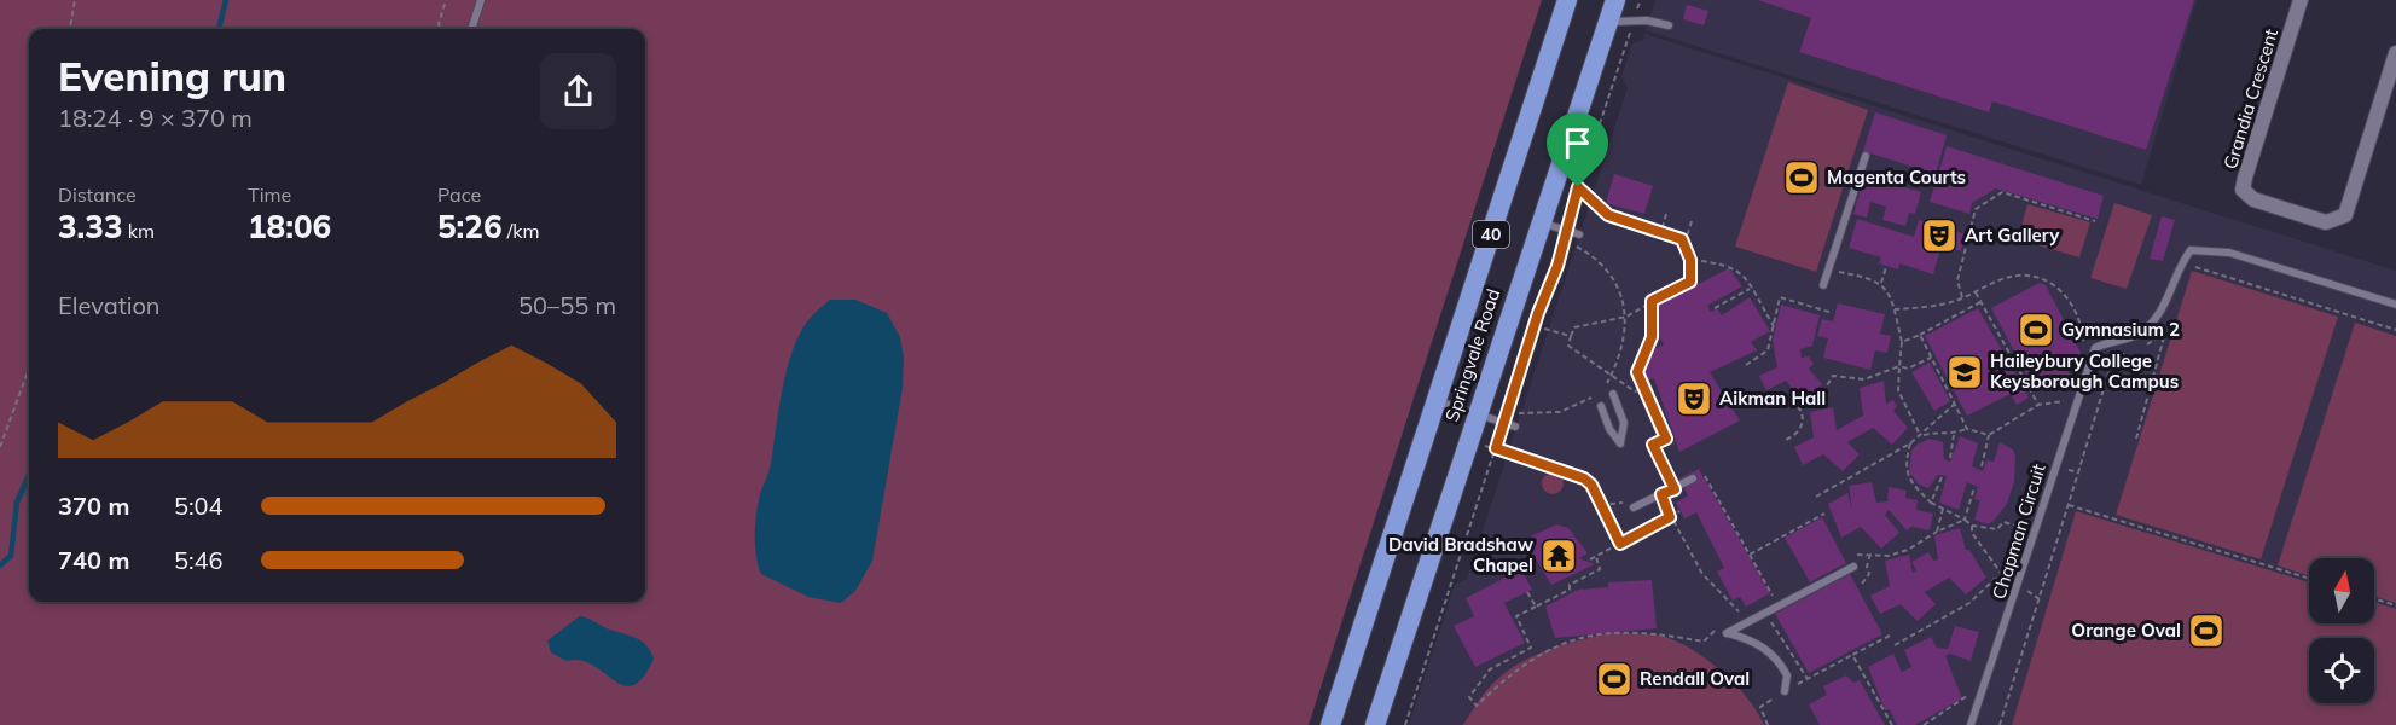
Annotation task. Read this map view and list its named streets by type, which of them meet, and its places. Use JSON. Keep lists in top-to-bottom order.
{
  "streets": {
    "highway": ["40", "Springvale Road"],
    "street": ["Grandia Crescent"],
    "lane": ["Chapman Circuit"]
  },
  "places": {
    "sports": [
      "Magenta Courts",
      "Gymnasium 2",
      "Orange Oval",
      "Rendall Oval"
    ],
    "theatre": ["Art Gallery", "Aikman Hall"],
    "school or university": ["Haileybury College Keysborough Campus"],
    "temple": ["David Bradshaw Chapel"]
  },
  "north": "top",
  "page": {
    "heading": ["Evening run", "18:24 · 9 × 370 m"],
    "stats": [
      ["Distance", "3.33 km"],
      ["Time", "18:06"],
      ["Pace", "5:26 /km"]
    ],
    "chart": ["Elevation", "50–55 m"],
    "list": [
      {
        "name": "370 m",
        "note": "5:04"
      },
      {
        "name": "740 m",
        "note": "5:46"
      }
    ]
  }
}
